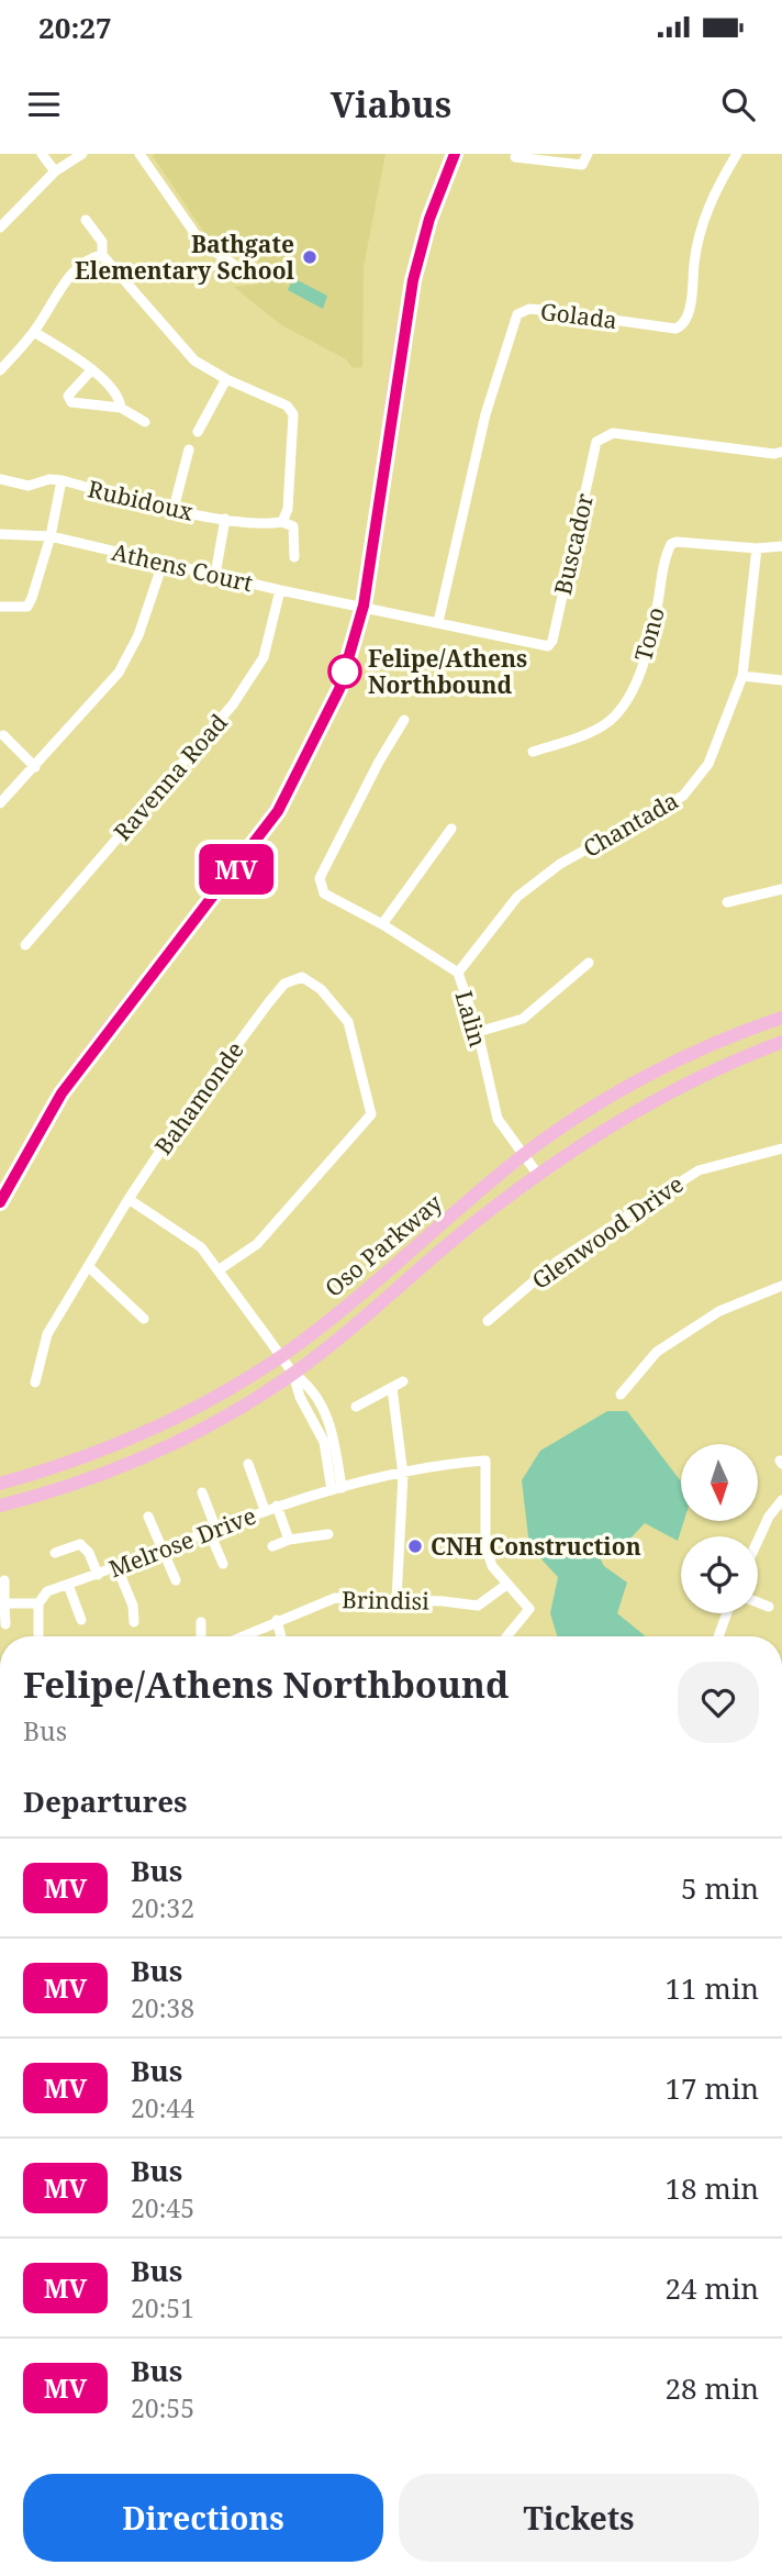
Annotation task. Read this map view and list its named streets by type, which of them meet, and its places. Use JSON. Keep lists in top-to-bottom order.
{
  "streets": {
    "main road": ["Oso Parkway"],
    "street": [
      "Golada",
      "Rubidoux",
      "Buscador",
      "Athens Court",
      "Tono",
      "Ravenna Road",
      "Chantada",
      "Lalin",
      "Bahamonde",
      "Glenwood Drive",
      "Melrose Drive",
      "Brindisi"
    ]
  },
  "crossings": [
    ["Golada", "Buscador"],
    ["Buscador", "Athens Court"],
    ["Athens Court", "Ravenna Road"],
    ["Tono", "Chantada"],
    ["Chantada", "Lalin"],
    ["Lalin", "Oso Parkway"],
    ["Melrose Drive", "Brindisi"]
  ],
  "places": ["Bathgate Elementary School", "Felipe/Athens Northbound", "CNH Construction"],
  "lines": ["bus line MV"],
  "north": "bottom",
  "page": {
    "status": "20:27",
    "header": "Viabus",
    "on_map": "MV",
    "heading": [
      ["Felipe/Athens Northbound", "Bus"],
      "Departures"
    ],
    "list": [
      {
        "mark": "MV",
        "name": "Bus",
        "note": "20:32",
        "value": "5 min"
      },
      {
        "mark": "MV",
        "name": "Bus",
        "note": "20:38",
        "value": "11 min"
      },
      {
        "mark": "MV",
        "name": "Bus",
        "note": "20:44",
        "value": "17 min"
      },
      {
        "mark": "MV",
        "name": "Bus",
        "note": "20:45",
        "value": "18 min"
      },
      {
        "mark": "MV",
        "name": "Bus",
        "note": "20:51",
        "value": "24 min"
      },
      {
        "mark": "MV",
        "name": "Bus",
        "note": "20:55",
        "value": "28 min"
      }
    ],
    "buttons": ["Directions", "Tickets"]
  }
}
